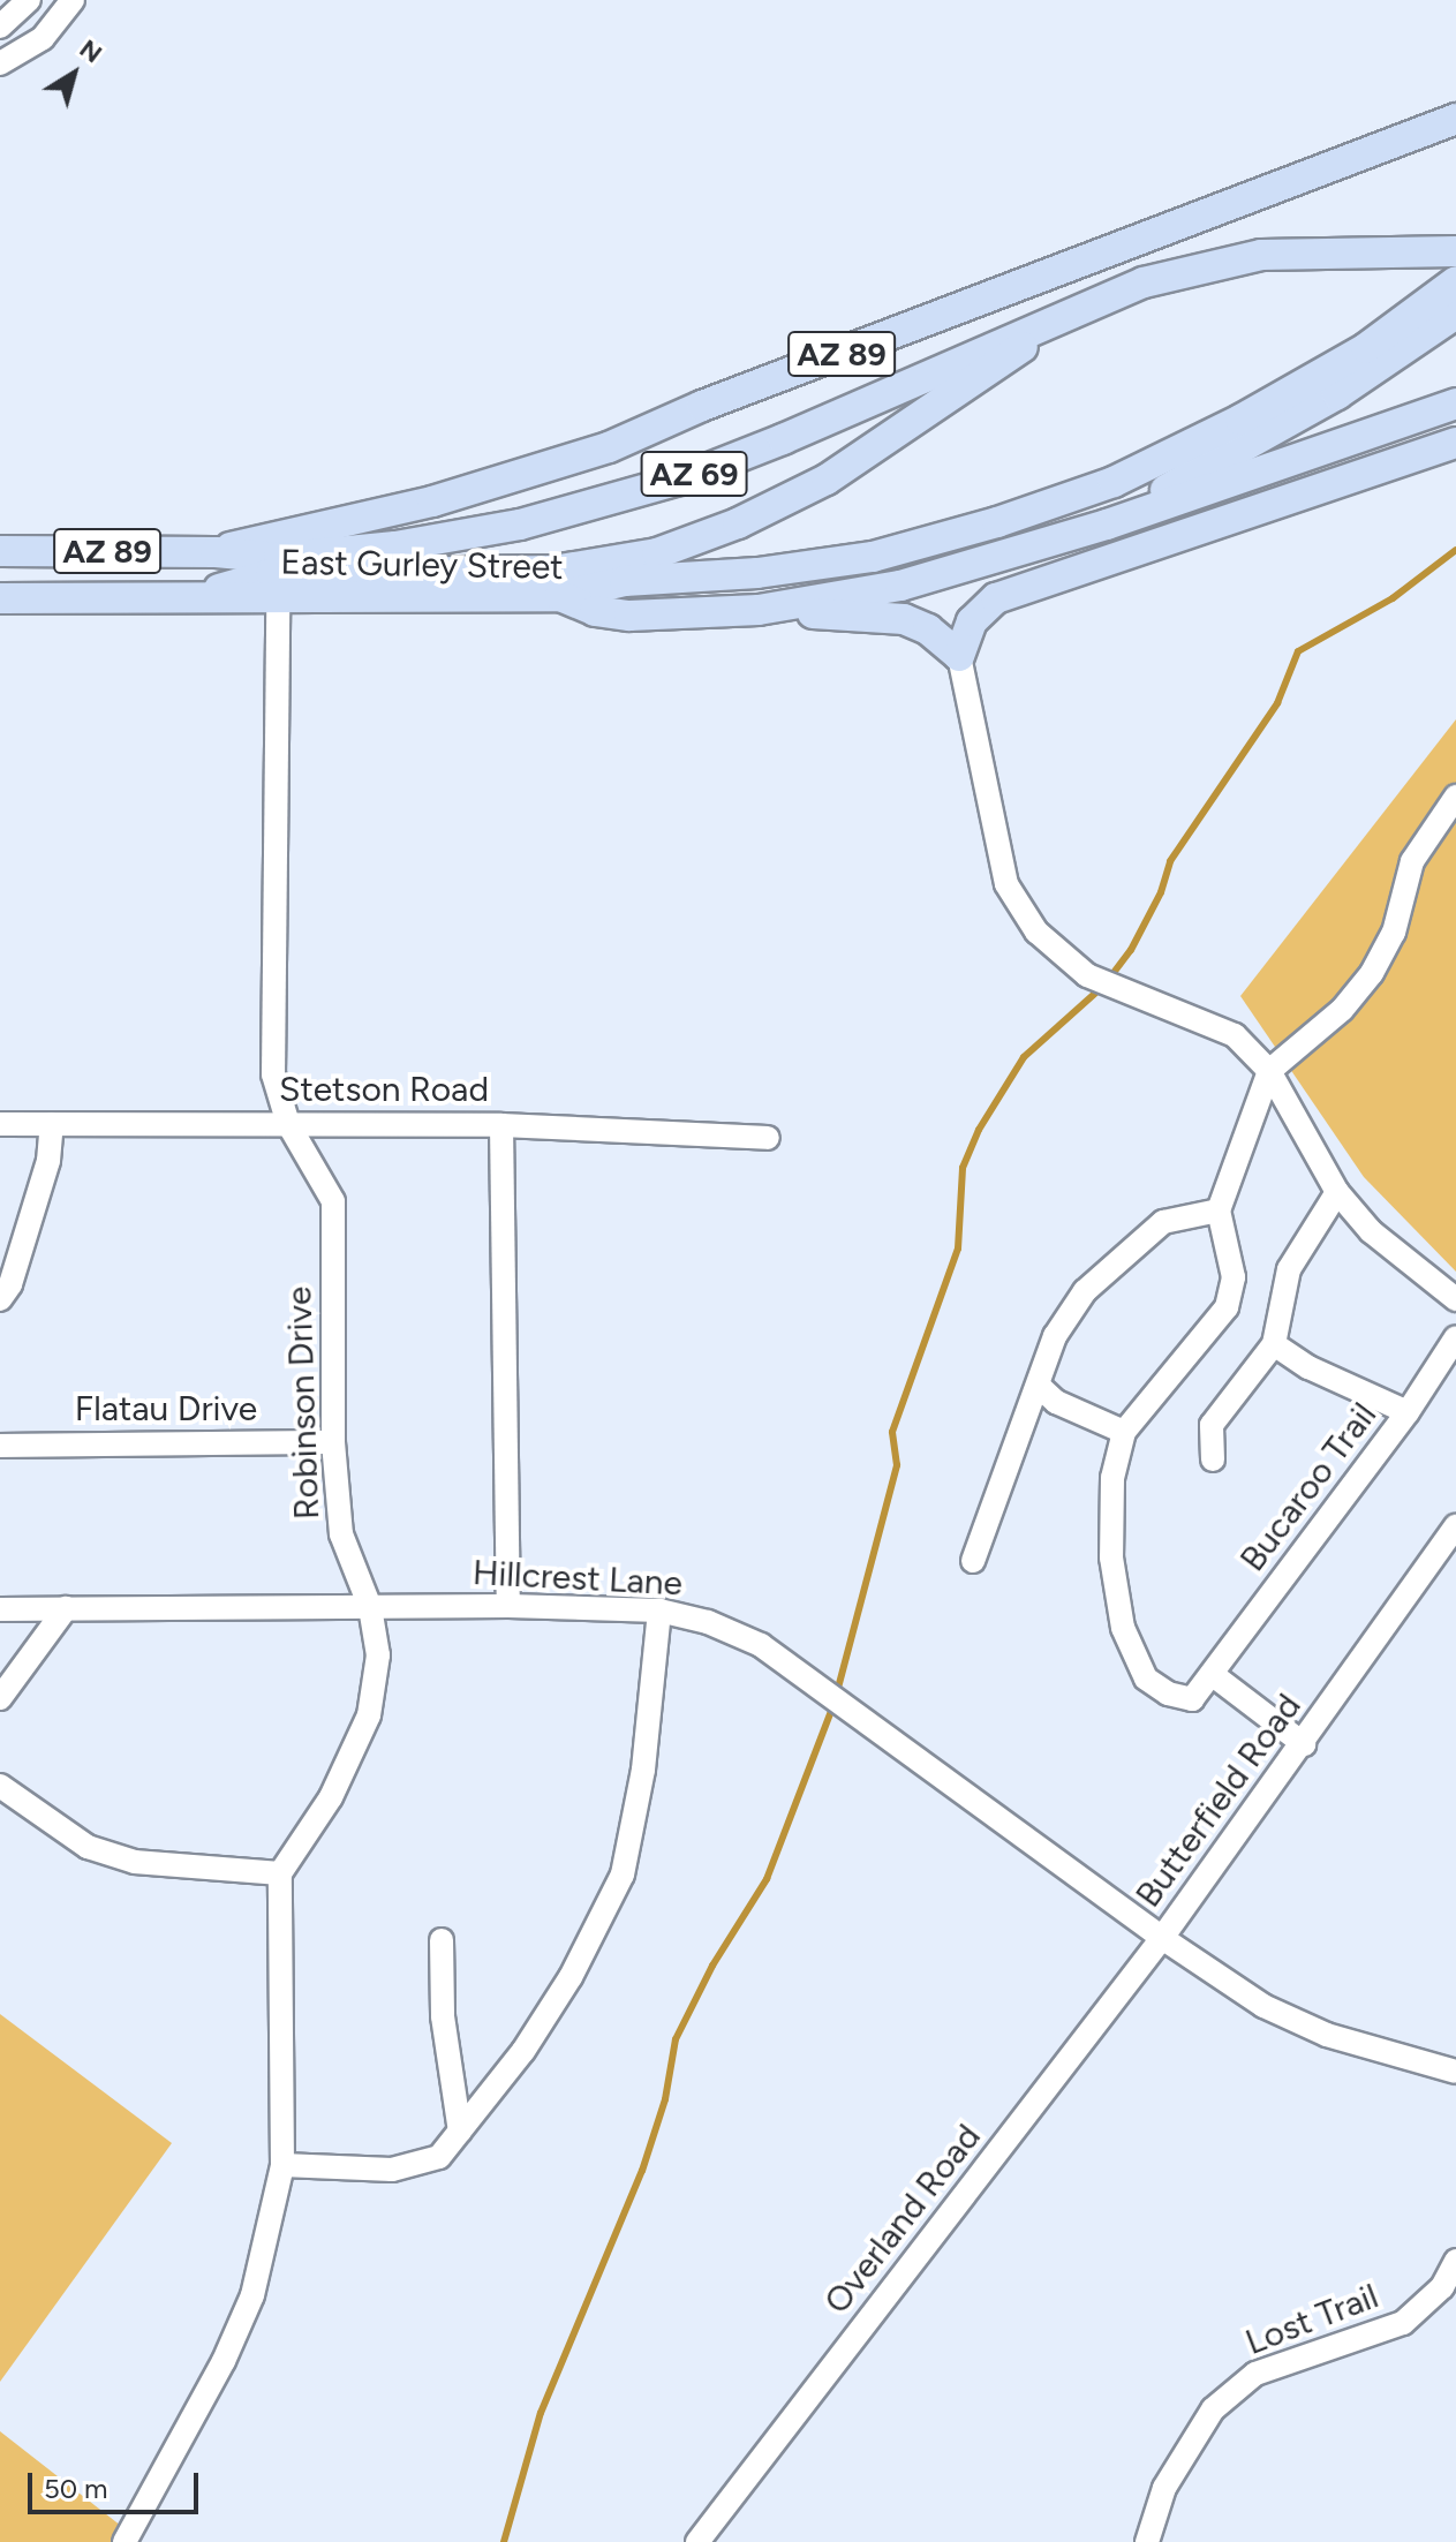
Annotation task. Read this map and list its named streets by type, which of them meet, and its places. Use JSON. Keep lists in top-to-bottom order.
{
  "streets": {
    "main road": ["AZ 89", "AZ 69", "East Gurley Street"],
    "street": [
      "Stetson Road",
      "Robinson Drive",
      "Flatau Drive",
      "Bucaroo Trail",
      "Hillcrest Lane",
      "Butterfield Road",
      "Overland Road",
      "Lost Trail"
    ]
  },
  "crossings": [
    ["AZ 89", "AZ 69"],
    ["AZ 89", "East Gurley Street"],
    ["East Gurley Street", "Robinson Drive"],
    ["Stetson Road", "Robinson Drive"],
    ["Robinson Drive", "Flatau Drive"],
    ["Robinson Drive", "Hillcrest Lane"],
    ["Hillcrest Lane", "Butterfield Road"],
    ["Hillcrest Lane", "Overland Road"],
    ["Butterfield Road", "Overland Road"]
  ],
  "scale_bar": "50 m",
  "north": "top right"
}
